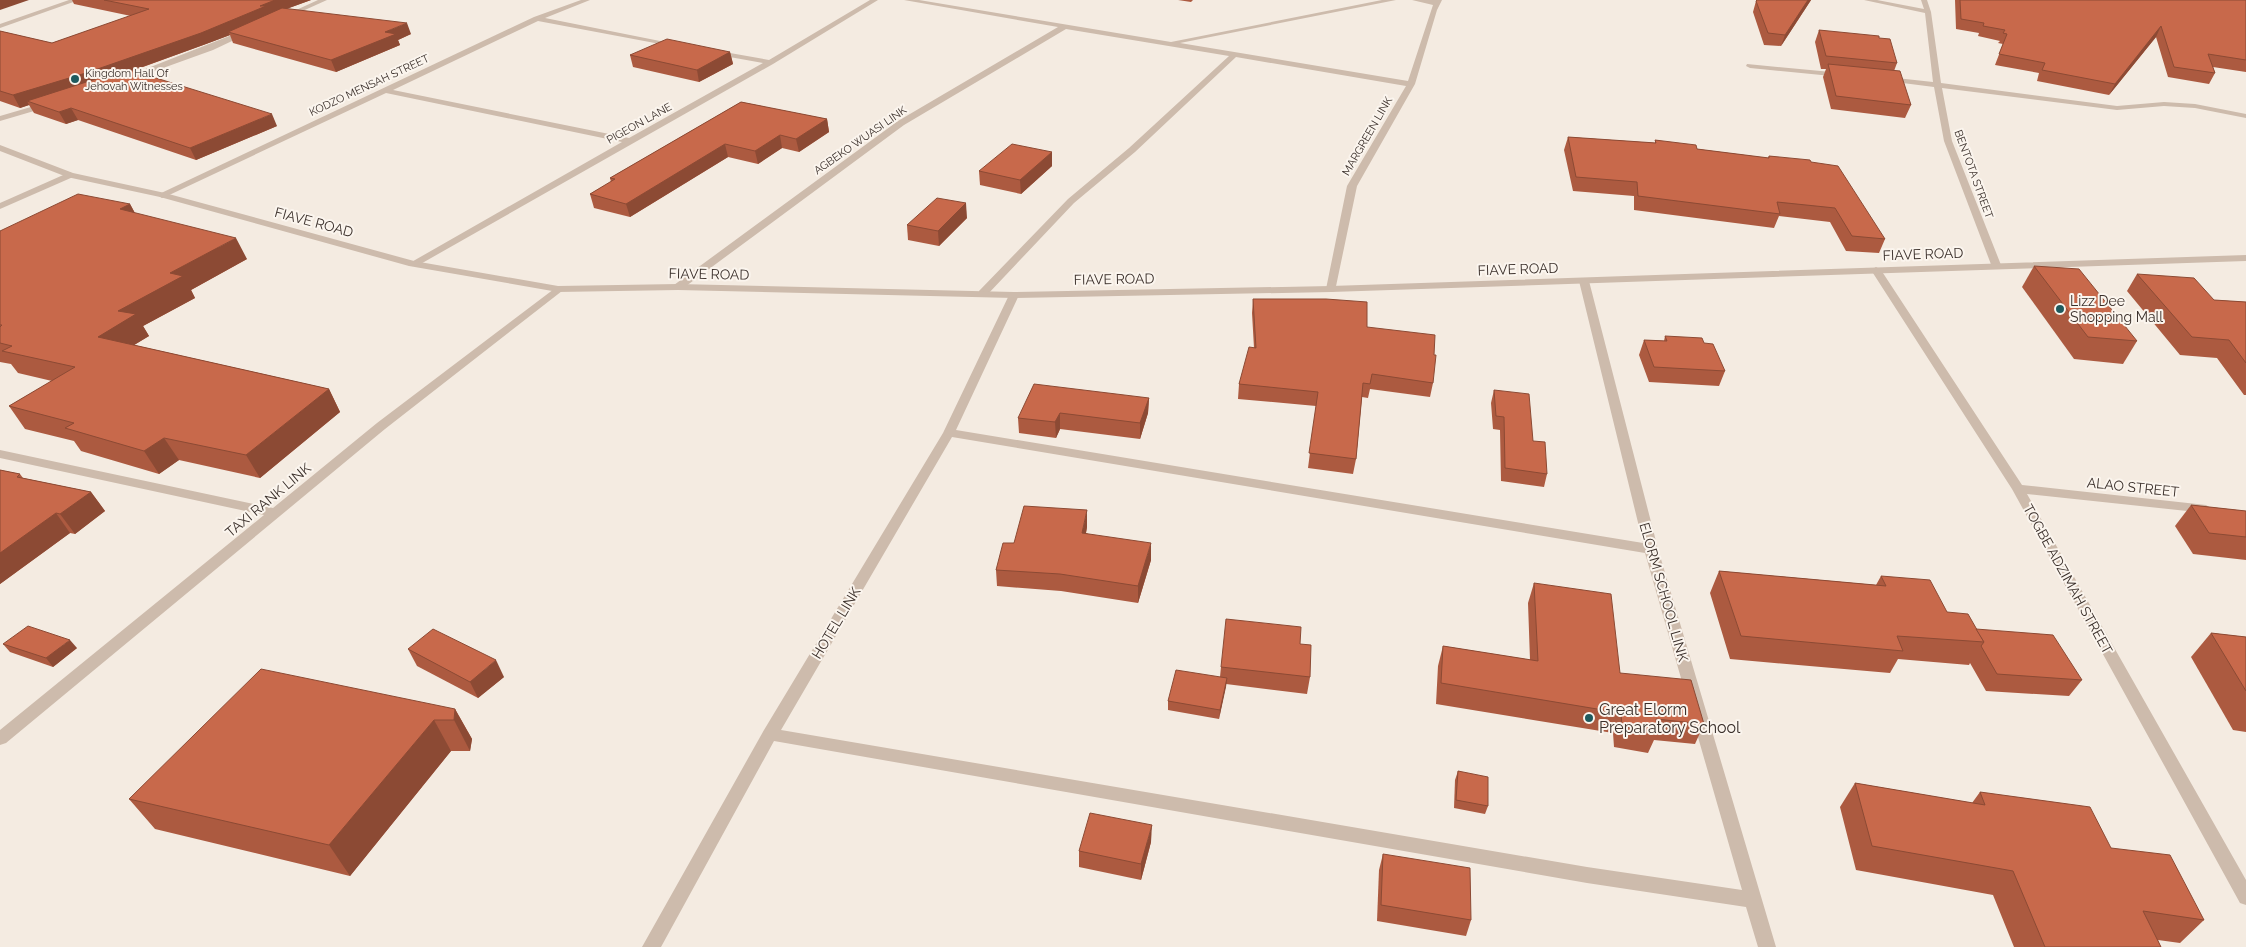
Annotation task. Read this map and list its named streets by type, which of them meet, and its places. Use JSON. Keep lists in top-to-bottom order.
{
  "streets": {
    "street": [
      "KODZO MENSAH STREET",
      "PIGEON LANE",
      "MARGREEN LINK",
      "AGBEKO WUASI LINK",
      "BENTOTA STREET",
      "FIAVE ROAD",
      "ALAO STREET",
      "TAXI RANK LINK",
      "TOGBE ADZIMAH STREET",
      "ELORM SCHOOL LINK",
      "HOTEL LINK"
    ]
  },
  "crossings": [
    ["KODZO MENSAH STREET", "FIAVE ROAD"],
    ["PIGEON LANE", "FIAVE ROAD"],
    ["MARGREEN LINK", "FIAVE ROAD"],
    ["AGBEKO WUASI LINK", "FIAVE ROAD"],
    ["BENTOTA STREET", "FIAVE ROAD"],
    ["FIAVE ROAD", "TAXI RANK LINK"],
    ["FIAVE ROAD", "TOGBE ADZIMAH STREET"],
    ["FIAVE ROAD", "ELORM SCHOOL LINK"],
    ["FIAVE ROAD", "HOTEL LINK"],
    ["ALAO STREET", "TOGBE ADZIMAH STREET"]
  ],
  "places": ["Kingdom Hall Of Jehovah Witnesses", "Lizz Dee Shopping Mall", "Great Elorm Preparatory School"]
}
